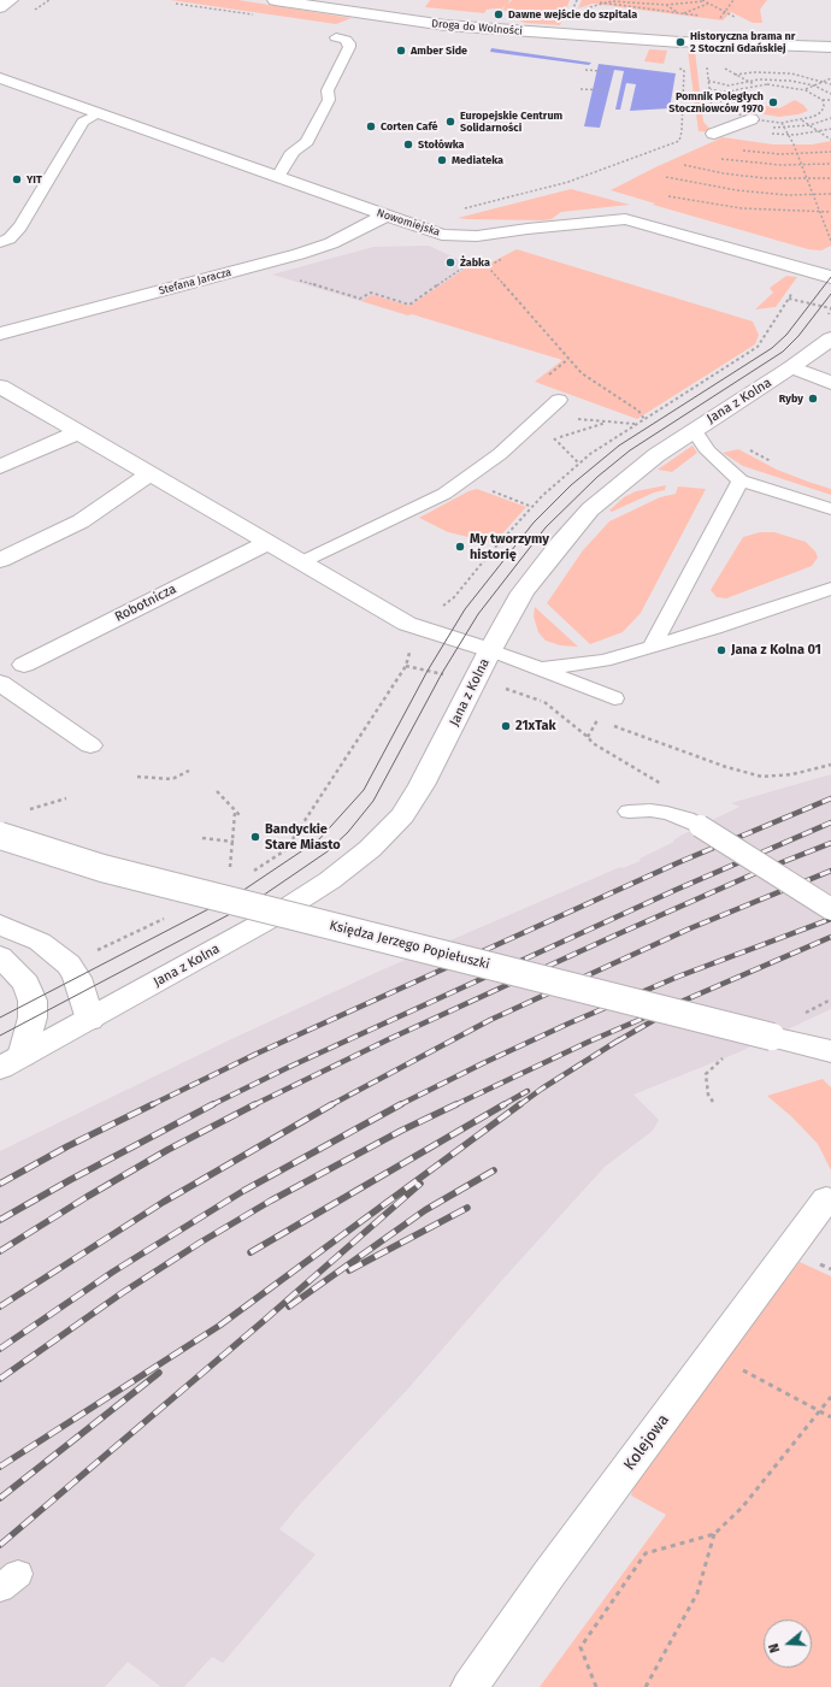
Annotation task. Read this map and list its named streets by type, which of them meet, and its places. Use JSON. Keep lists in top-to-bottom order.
{
  "streets": {
    "street": [
      "Droga do Wolności",
      "Nowomiejska",
      "Stefana Jaracza",
      "Jana z Kolna",
      "Robotnicza",
      "Księdza Jerzego Popiełuszki",
      "Kolejowa"
    ]
  },
  "crossings": [
    ["Nowomiejska", "Stefana Jaracza"]
  ],
  "places": [
    "Dawne wejście do szpitala",
    "Historyczna brama nr 2 Stoczni Gdańskiej",
    "Amber Side",
    "Pomnik Poległych Stoczniowców 1970",
    "Europejskie Centrum Solidarności",
    "Corten Café",
    "Stołówka",
    "Mediateka",
    "YIT",
    "Żabka",
    "Ryby",
    "My tworzymy historię",
    "Jana z Kolna 01",
    "21xTak",
    "Bandyckie Stare Miasto"
  ],
  "north": "left"
}
